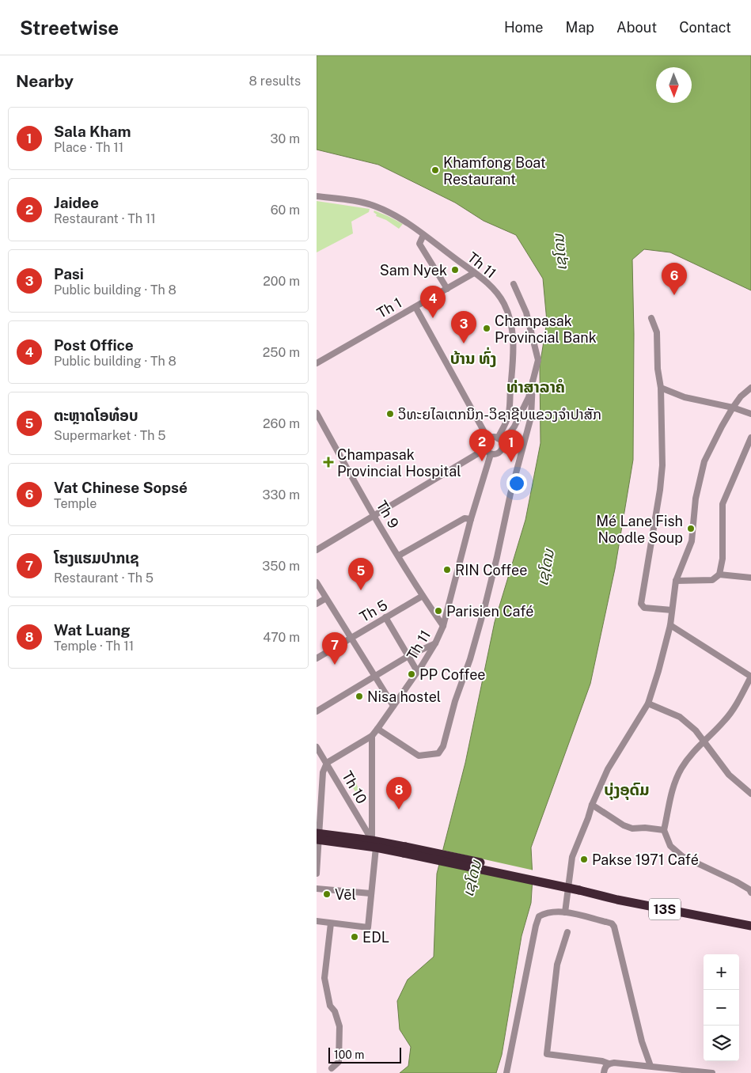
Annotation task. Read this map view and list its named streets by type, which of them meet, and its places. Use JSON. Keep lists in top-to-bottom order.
{
  "streets": {
    "highway": ["13S"],
    "street": [
      "Th 11",
      "Th 1",
      "Th 9",
      "Th 5",
      "Th 10"
    ]
  },
  "crossings": [
    ["Th 11", "Th 1"],
    ["Th 11", "Th 9"],
    ["Th 11", "Th 10"],
    ["Th 9", "Th 5"],
    ["Th 10", "13S"]
  ],
  "districts": ["ບ້ານ ທົ່ງ", "ທ່າສາລາຄໍ", "ບຸ່ງອຸດົມ"],
  "water": ["ເຊໂດນ"],
  "places": {
    "other": [
      "Khamfong Boat Restaurant",
      "Sam Nyek",
      "Champasak Provincial Bank",
      "ວິທະຍໄລເຕກນິກ-ວິຊາຊີບແຂວງຈໍາປາສັກ",
      "Mé Lane Fish Noodle Soup",
      "RIN Coffee",
      "Parisien Café",
      "PP Coffee",
      "Nisa hostel",
      "Pakse 1971 Café",
      "Vēl",
      "EDL"
    ],
    "health": ["Champasak Provincial Hospital"]
  },
  "scale_bar": "100 m",
  "north": "bottom",
  "page": {
    "header": "Streetwise",
    "nav": [
      "Home",
      "Map",
      "About",
      "Contact"
    ],
    "heading": ["Nearby", "8 results"],
    "list": [
      {
        "mark": "1",
        "name": "Sala Kham",
        "note": "Place · Th 11",
        "value": "30 m"
      },
      {
        "mark": "2",
        "name": "Jaidee",
        "note": "Restaurant · Th 11",
        "value": "60 m"
      },
      {
        "mark": "3",
        "name": "Pasi",
        "note": "Public building · Th 8",
        "value": "200 m"
      },
      {
        "mark": "4",
        "name": "Post Office",
        "note": "Public building · Th 8",
        "value": "250 m"
      },
      {
        "mark": "5",
        "name": "ຕະຫຼາດໂອທ໋ອບ",
        "note": "Supermarket · Th 5",
        "value": "260 m"
      },
      {
        "mark": "6",
        "name": "Vat Chinese Sopsé",
        "note": "Temple",
        "value": "330 m"
      },
      {
        "mark": "7",
        "name": "ໂຮງແຮມປາກເຊ",
        "note": "Restaurant · Th 5",
        "value": "350 m"
      },
      {
        "mark": "8",
        "name": "Wat Luang",
        "note": "Temple · Th 11",
        "value": "470 m"
      }
    ],
    "pins": [
      "6",
      "4",
      "3",
      "2",
      "1",
      "5",
      "7",
      "8"
    ],
    "map_buttons": ["+", "−"],
    "scale": "100 m"
  }
}
